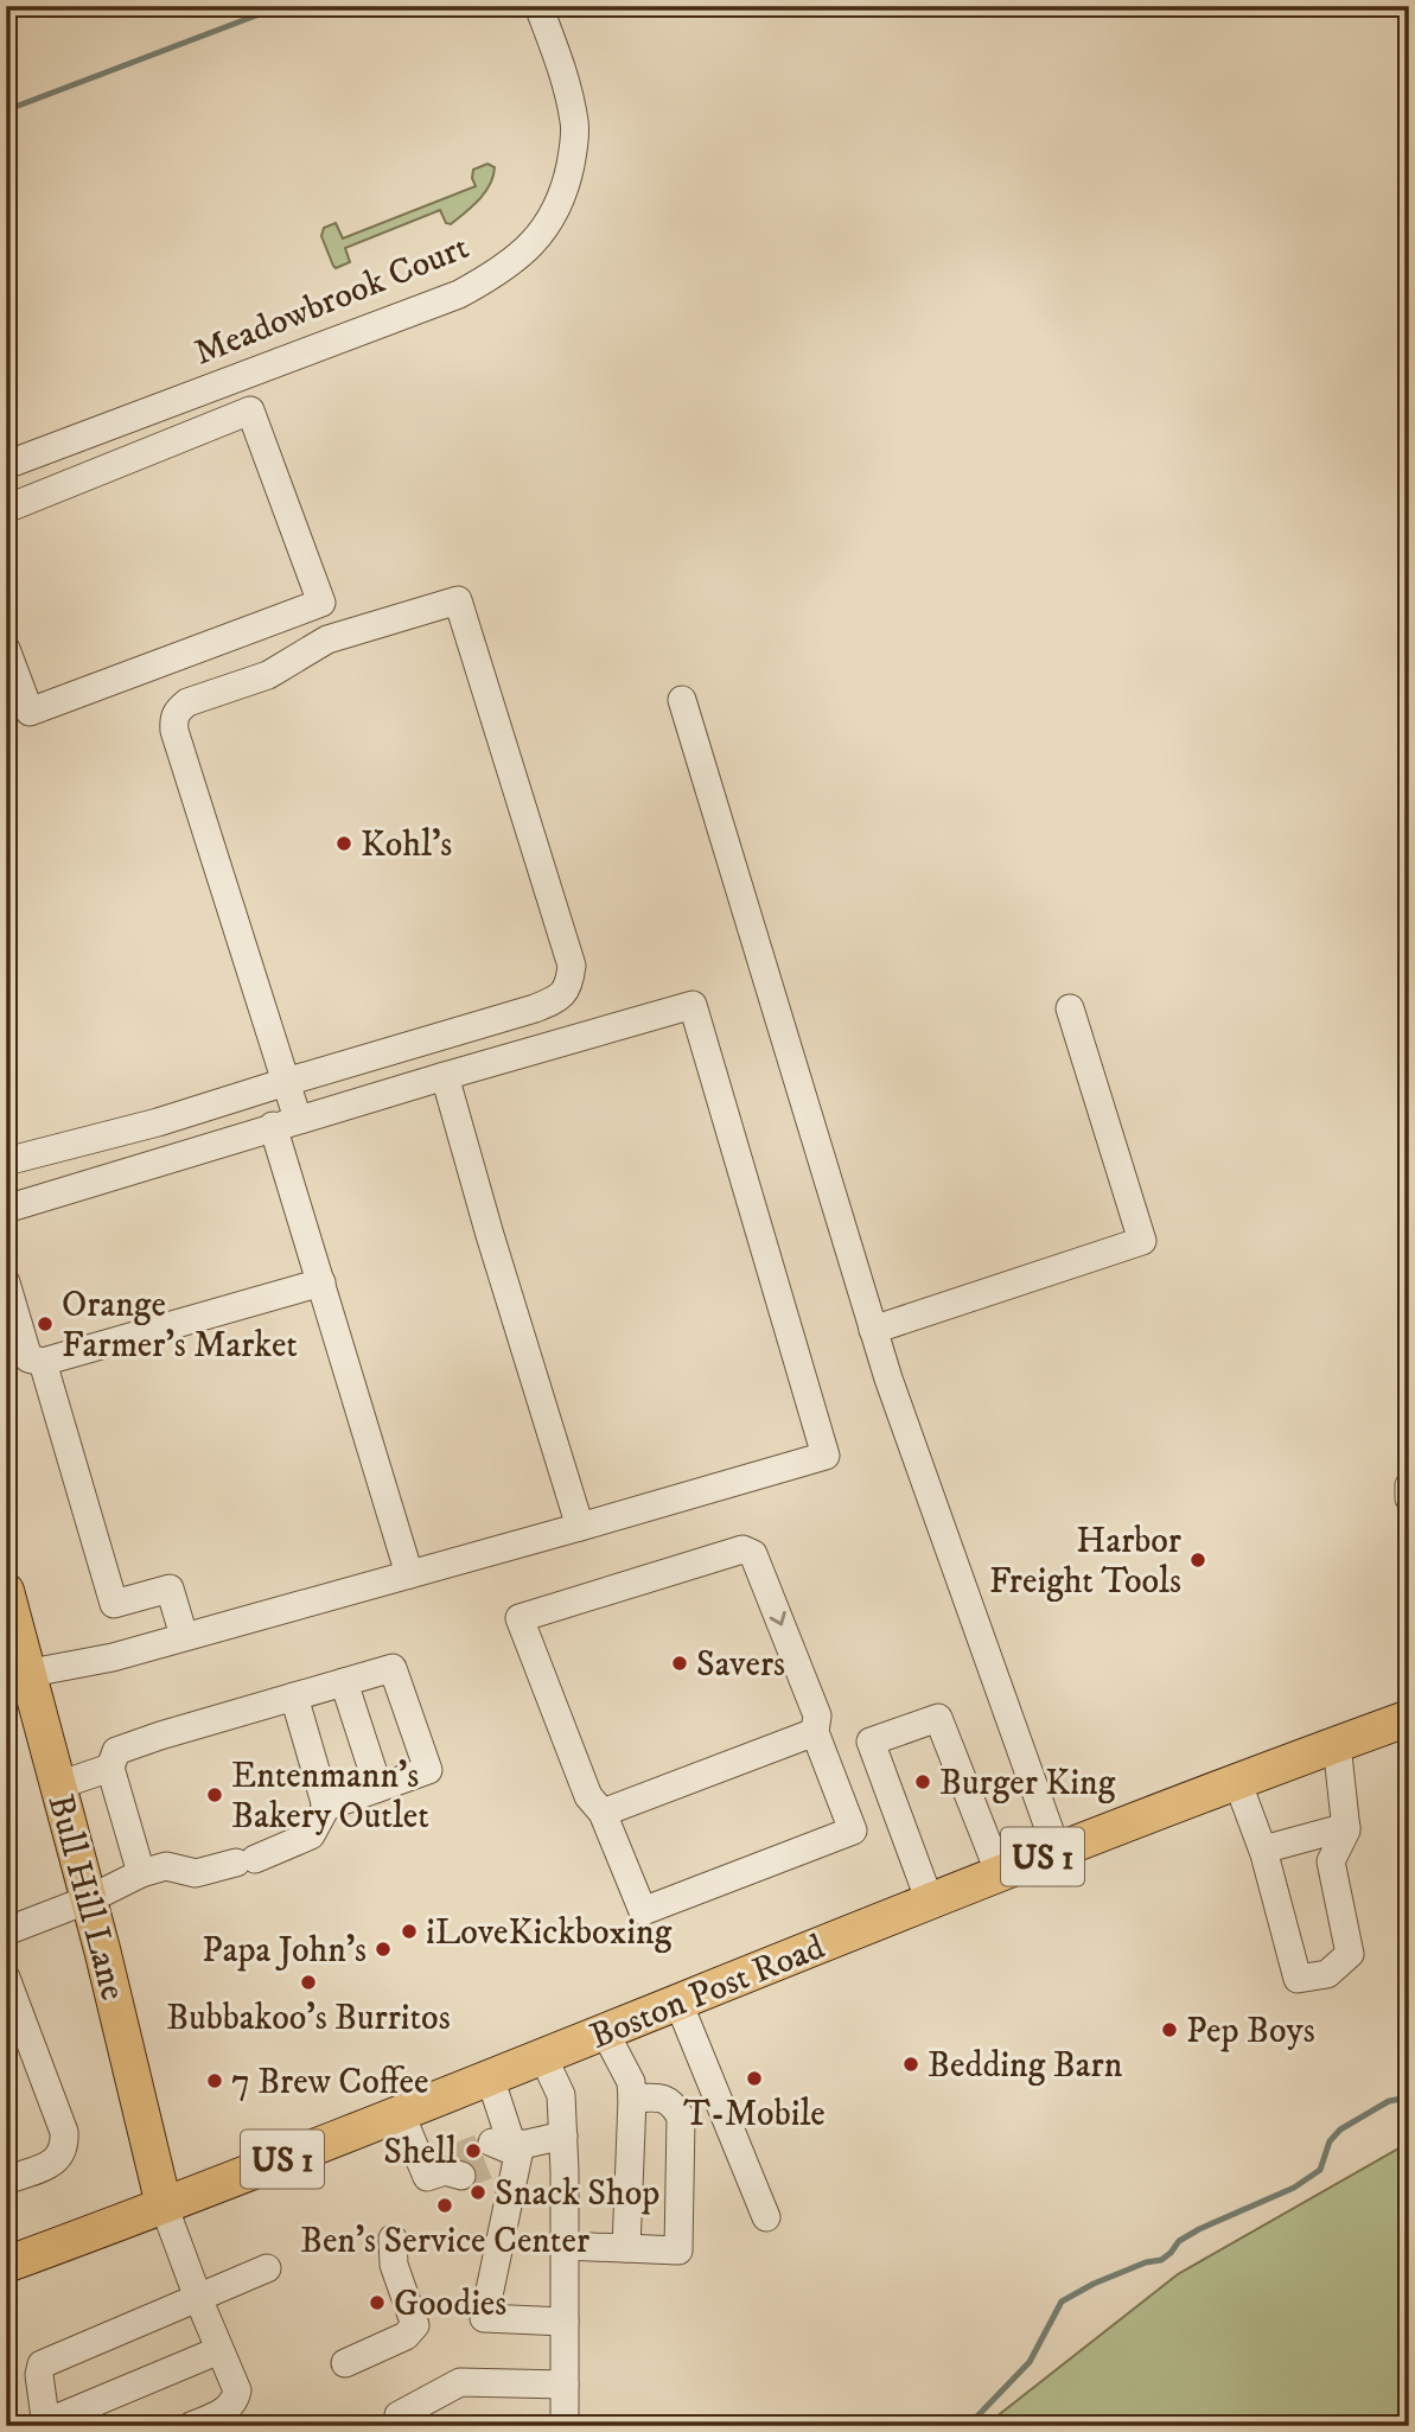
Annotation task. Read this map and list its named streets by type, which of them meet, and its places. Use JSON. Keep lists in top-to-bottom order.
{
  "streets": {
    "main road": ["US 1", "Bull Hill Lane", "Boston Post Road"],
    "street": ["Meadowbrook Court"]
  },
  "crossings": [
    ["Bull Hill Lane", "Boston Post Road"]
  ],
  "places": [
    "Kohl's",
    "Orange Farmer's Market",
    "Harbor Freight Tools",
    "Savers",
    "Burger King",
    "Entenmann's Bakery Outlet",
    "iLoveKickboxing",
    "Papa John's",
    "Bubbakoo's Burritos",
    "Pep Boys",
    "Bedding Barn",
    "T-Mobile",
    "7 Brew Coffee",
    "Shell",
    "Snack Shop",
    "Ben's Service Center",
    "Goodies"
  ]
}
